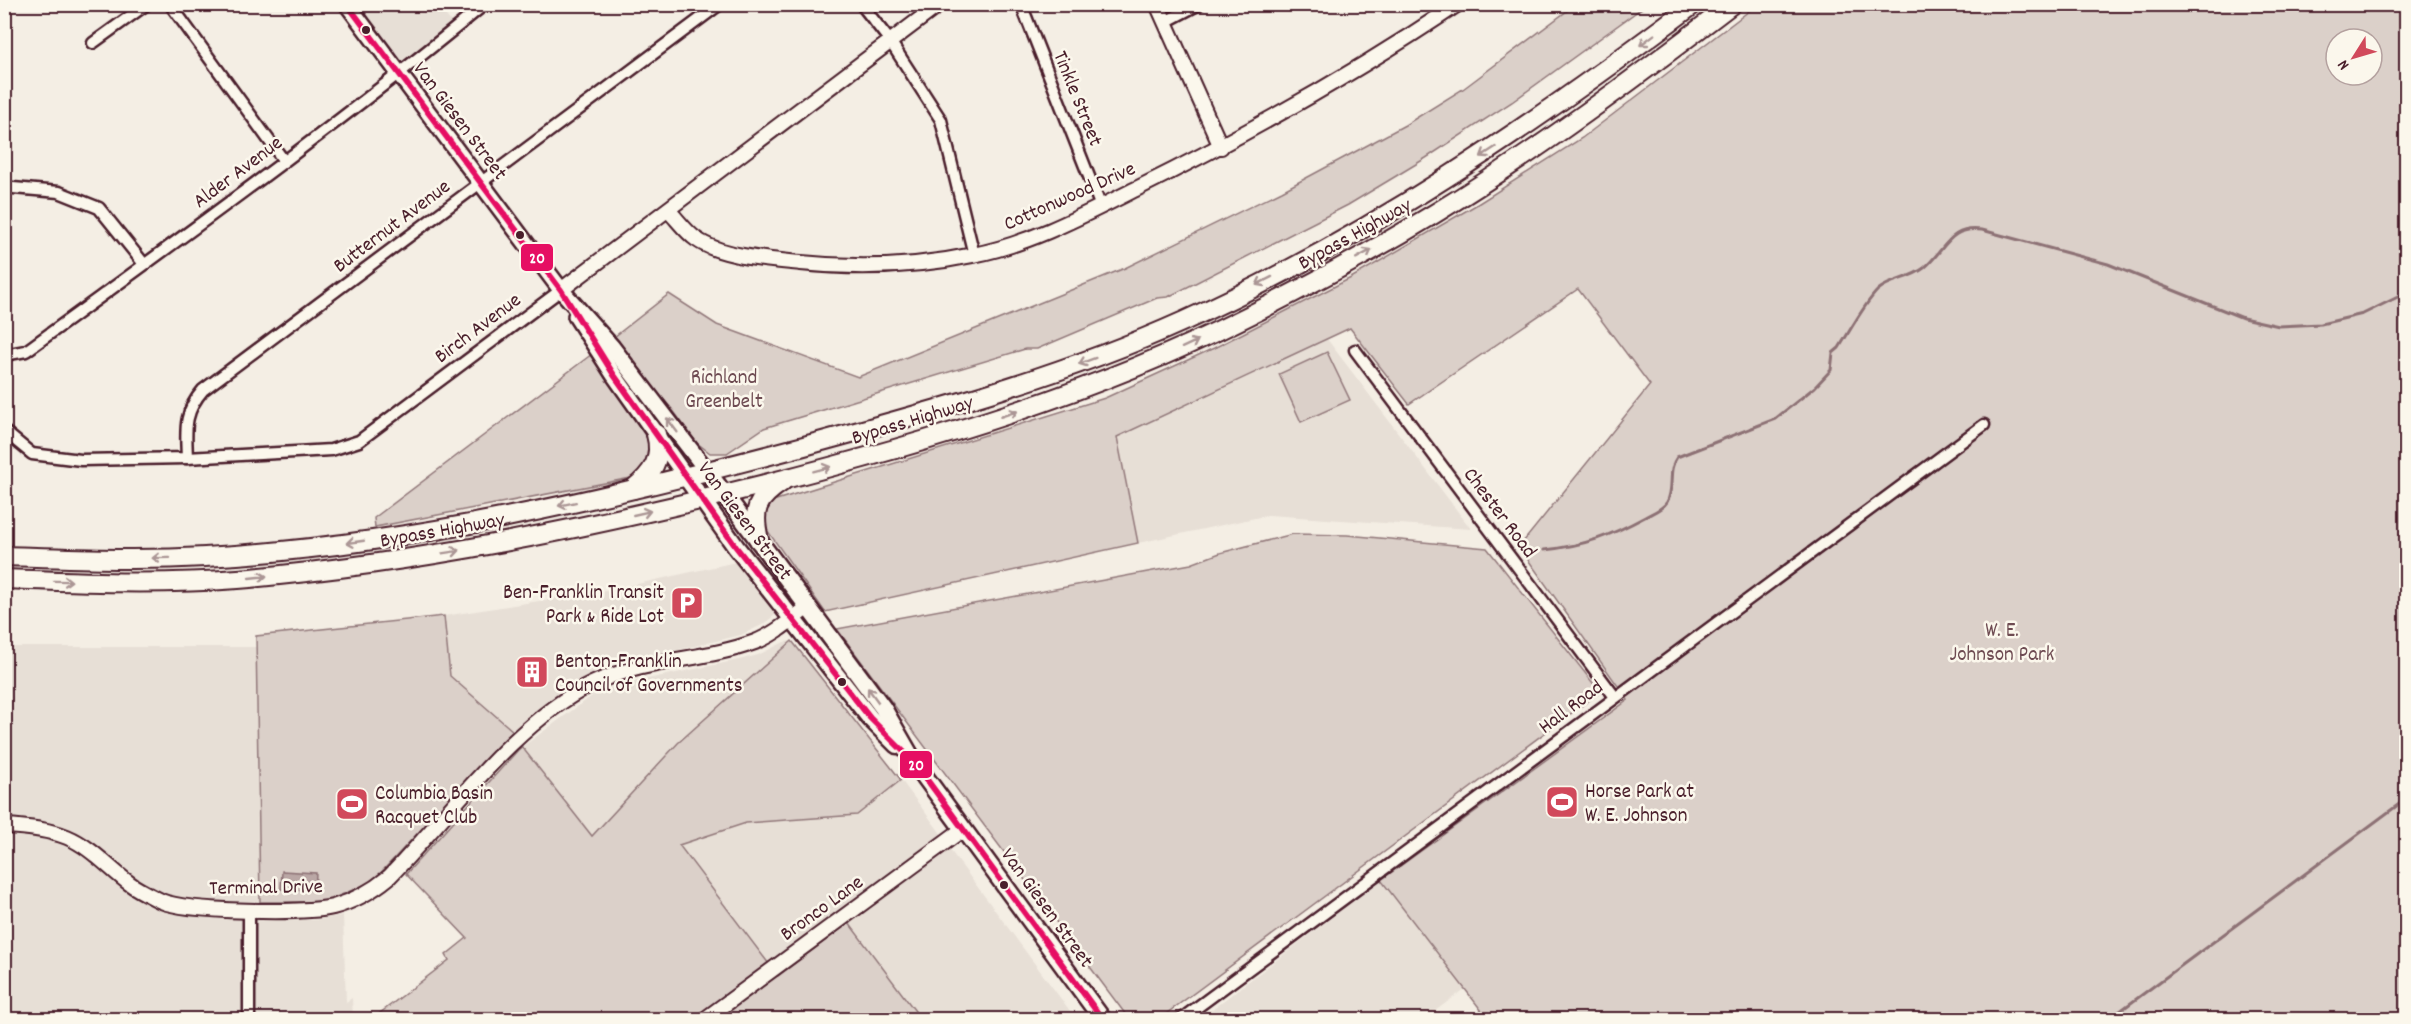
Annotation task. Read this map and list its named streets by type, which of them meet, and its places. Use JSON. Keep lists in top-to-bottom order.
{
  "streets": {
    "highway": ["Bypass Highway"],
    "main road": ["Van Giesen Street"],
    "street": [
      "Tinkle Street",
      "Alder Avenue",
      "Cottonwood Drive",
      "Butternut Avenue",
      "Birch Avenue",
      "Chester Road",
      "Hall Road",
      "Terminal Drive",
      "Bronco Lane"
    ]
  },
  "crossings": [
    ["Tinkle Street", "Cottonwood Drive"],
    ["Van Giesen Street", "Alder Avenue"],
    ["Van Giesen Street", "Butternut Avenue"],
    ["Van Giesen Street", "Bypass Highway"],
    ["Van Giesen Street", "Birch Avenue"],
    ["Van Giesen Street", "Terminal Drive"],
    ["Van Giesen Street", "Bronco Lane"],
    ["Cottonwood Drive", "Birch Avenue"],
    ["Butternut Avenue", "Birch Avenue"],
    ["Chester Road", "Hall Road"]
  ],
  "parks": ["Richland Greenbelt", "W. E. Johnson Park"],
  "places": {
    "parking": ["Ben-Franklin Transit Park & Ride Lot"],
    "building": ["Benton-Franklin Council of Governments"],
    "sports": ["Horse Park at W. E. Johnson", "Columbia Basin Racquet Club"]
  },
  "lines": ["transit line 20"],
  "north": "bottom left"
}
